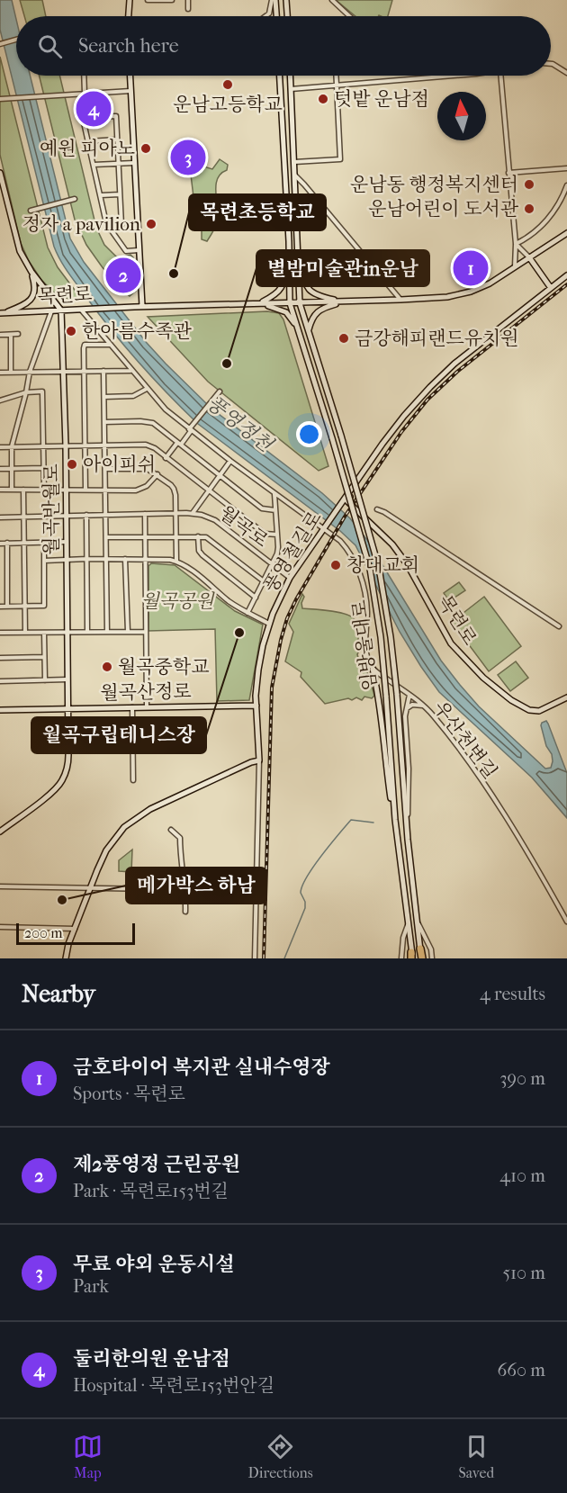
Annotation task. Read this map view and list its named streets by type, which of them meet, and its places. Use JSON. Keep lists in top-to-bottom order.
{
  "streets": {
    "main road": [
      "목련로",
      "월곡반월로",
      "풍영철길로",
      "임방울대로",
      "월곡산정로"
    ],
    "street": ["월곡로", "우산천변길"]
  },
  "crossings": [
    ["목련로", "월곡반월로"],
    ["목련로", "풍영철길로"],
    ["목련로", "임방울대로"],
    ["월곡반월로", "월곡로"],
    ["월곡반월로", "월곡산정로"],
    ["월곡로", "풍영철길로"],
    ["풍영철길로", "월곡산정로"]
  ],
  "water": ["풍영정천"],
  "parks": ["월곡공원"],
  "places": [
    "운남고등학교",
    "텃밭 운남점",
    "예원 피아노",
    "운남동 행정복지센터",
    "운남어린이 도서관",
    "정자 a pavilion",
    "목련초등학교",
    "한아름수족관",
    "금강해피랜드유치원",
    "별밤미술관in운남",
    "아이피쉬",
    "창대교회",
    "월곡구립테니스장",
    "월곡중학교",
    "메가박스 하남"
  ],
  "scale_bar": "200 m",
  "north": "top",
  "page": {
    "search": "Search here",
    "pins": [
      "4",
      "3",
      "1",
      "2"
    ],
    "scale": "200 m",
    "heading": ["Nearby", "4 results"],
    "list": [
      {
        "mark": "1",
        "name": "금호타이어 복지관 실내수영장",
        "note": "Sports · 목련로",
        "value": "390 m"
      },
      {
        "mark": "2",
        "name": "제2풍영정 근린공원",
        "note": "Park · 목련로153번길",
        "value": "410 m"
      },
      {
        "mark": "3",
        "name": "무료 야외 운동시설",
        "note": "Park",
        "value": "510 m"
      },
      {
        "mark": "4",
        "name": "둘리한의원 운남점",
        "note": "Hospital · 목련로153번안길",
        "value": "660 m"
      }
    ],
    "nav": ["Map", "Directions", "Saved"]
  }
}
